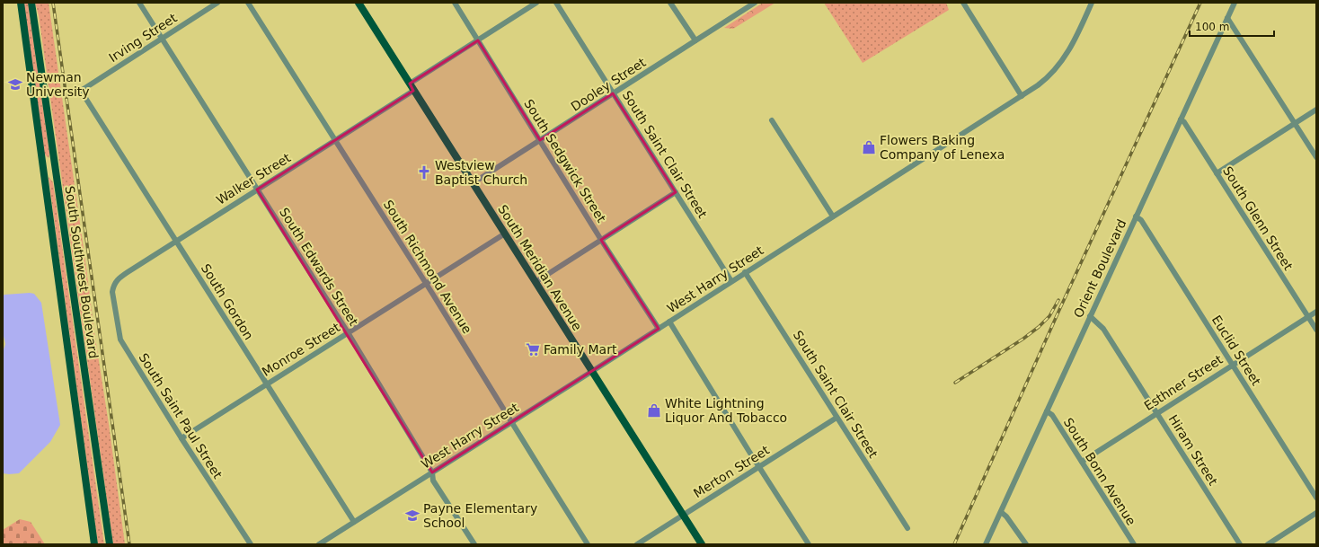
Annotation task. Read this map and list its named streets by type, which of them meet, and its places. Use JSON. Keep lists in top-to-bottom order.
{
  "streets": {
    "main road": ["South Meridian Avenue", "South Southwest Boulevard"],
    "street": [
      "Irving Street",
      "Dooley Street",
      "South Saint Clair Street",
      "South Sedgwick Street",
      "Walker Street",
      "South Glenn Street",
      "South Edwards Street",
      "South Richmond Avenue",
      "Orient Boulevard",
      "West Harry Street",
      "South Gordon",
      "Monroe Street",
      "Euclid Street",
      "Esthner Street",
      "South Saint Paul Street",
      "Hiram Street",
      "Merton Street",
      "South Bonn Avenue"
    ]
  },
  "crossings": [
    ["Irving Street", "South Edwards Street"],
    ["Irving Street", "South Gordon"],
    ["Dooley Street", "South Saint Clair Street"],
    ["Dooley Street", "South Sedgwick Street"],
    ["Dooley Street", "South Meridian Avenue"],
    ["South Saint Clair Street", "West Harry Street"],
    ["South Saint Clair Street", "Merton Street"],
    ["South Sedgwick Street", "West Harry Street"],
    ["Walker Street", "South Edwards Street"],
    ["Walker Street", "South Richmond Avenue"],
    ["Walker Street", "South Meridian Avenue"],
    ["Walker Street", "South Gordon"],
    ["Walker Street", "South Saint Paul Street"],
    ["South Glenn Street", "Orient Boulevard"],
    ["South Glenn Street", "Esthner Street"],
    ["South Edwards Street", "West Harry Street"],
    ["South Edwards Street", "Monroe Street"],
    ["South Richmond Avenue", "West Harry Street"],
    ["South Richmond Avenue", "Monroe Street"],
    ["South Meridian Avenue", "West Harry Street"],
    ["South Meridian Avenue", "Monroe Street"],
    ["South Meridian Avenue", "Merton Street"],
    ["Orient Boulevard", "Euclid Street"],
    ["Orient Boulevard", "Hiram Street"],
    ["Orient Boulevard", "South Bonn Avenue"],
    ["West Harry Street", "South Gordon"],
    ["South Gordon", "Monroe Street"],
    ["Monroe Street", "South Saint Paul Street"],
    ["Euclid Street", "Esthner Street"],
    ["Esthner Street", "Hiram Street"],
    ["Esthner Street", "South Bonn Avenue"]
  ],
  "places": {
    "school or university": ["Newman University", "Payne Elementary School"],
    "shop": ["Flowers Baking Company of Lenexa", "White Lightning Liquor And Tobacco"],
    "church": ["Westview Baptist Church"],
    "supermarket": ["Family Mart"]
  },
  "scale_bar": "100 m"
}
